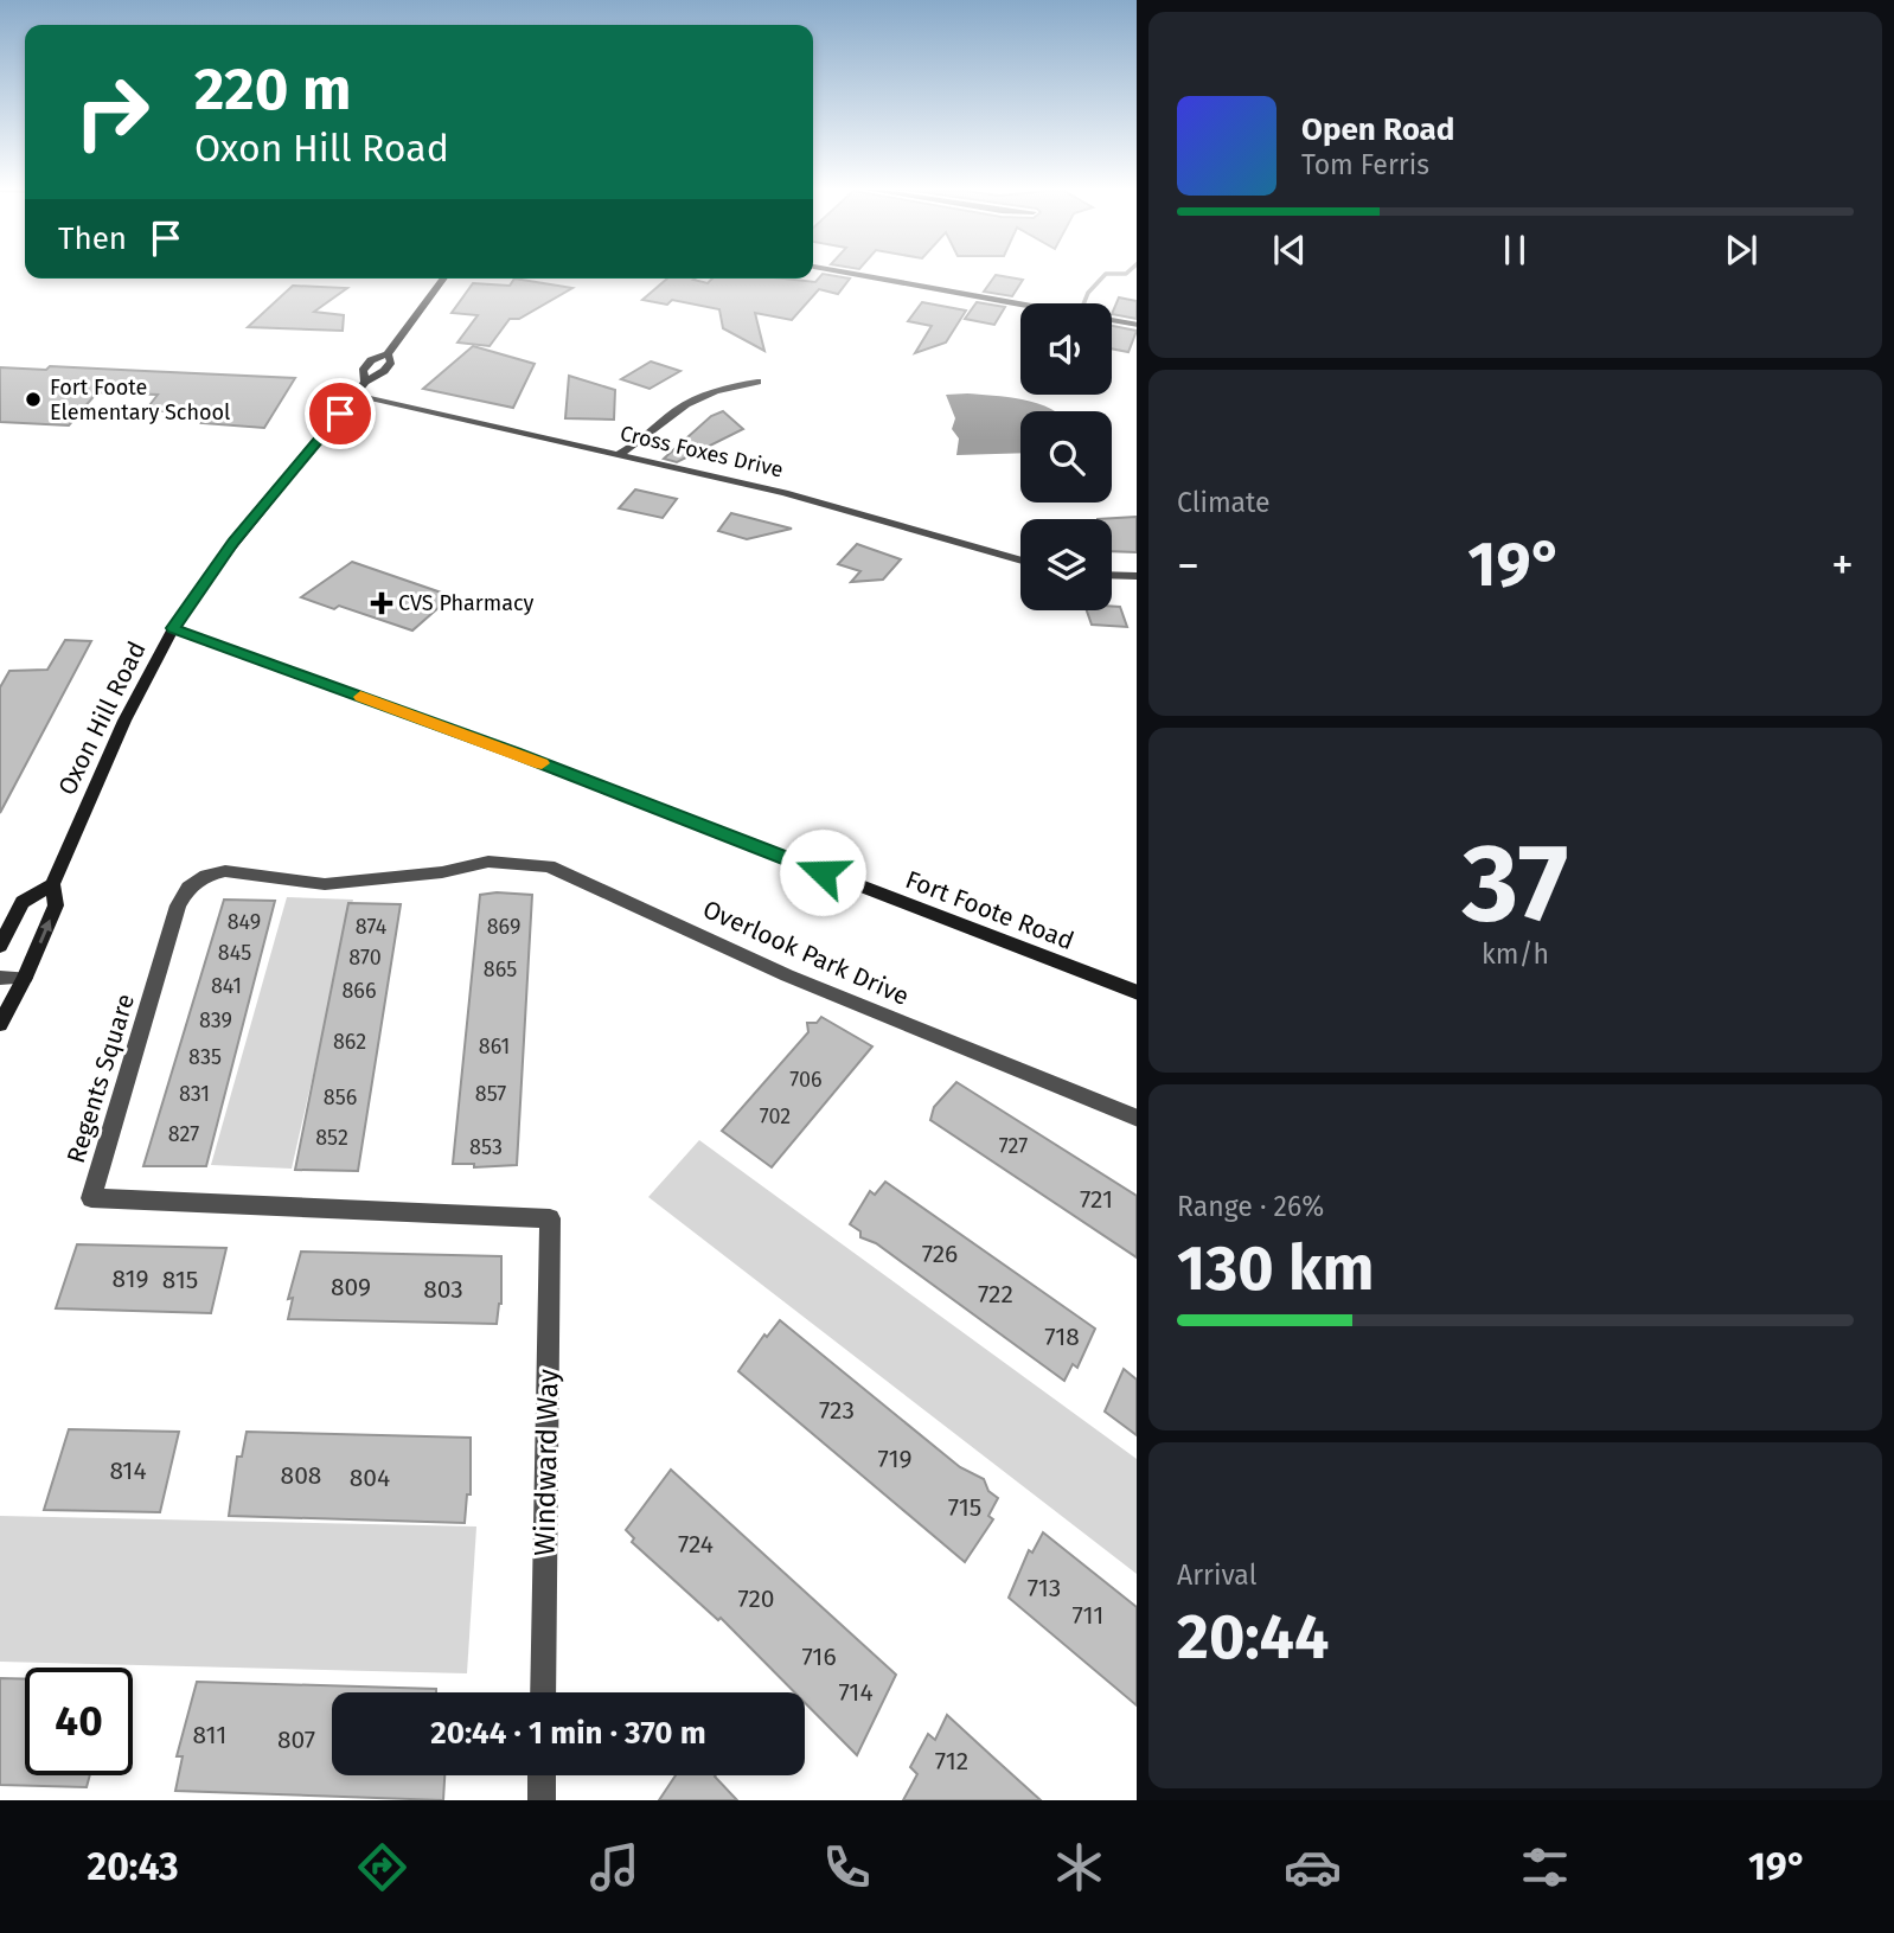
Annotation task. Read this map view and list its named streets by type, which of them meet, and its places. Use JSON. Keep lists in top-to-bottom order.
{
  "streets": {
    "main road": ["Oxon Hill Road", "Fort Foote Road"],
    "street": [
      "Cross Foxes Drive",
      "Overlook Park Drive",
      "Regents Square",
      "Windward Way"
    ]
  },
  "crossings": [
    ["Cross Foxes Drive", "Oxon Hill Road"],
    ["Oxon Hill Road", "Fort Foote Road"],
    ["Overlook Park Drive", "Regents Square"],
    ["Regents Square", "Windward Way"]
  ],
  "places": {
    "other": ["Fort Foote Elementary School"],
    "health": ["CVS Pharmacy"]
  },
  "house_numbers": [
    "849",
    "874",
    "869",
    "845",
    "870",
    "865",
    "841",
    "866",
    "839",
    "862",
    "861",
    "835",
    "706",
    "831",
    "857",
    "856",
    "702",
    "827",
    "852",
    "727",
    "853",
    "721",
    "726",
    "819",
    "815",
    "809",
    "803",
    "722",
    "718",
    "723",
    "719",
    "814",
    "808",
    "804",
    "715",
    "724",
    "713",
    "720",
    "711",
    "716",
    "714",
    "811",
    "807",
    "712"
  ],
  "page": {
    "turn": ["220 m", "Oxon Hill Road"],
    "song": ["Open Road", "Tom Ferris"],
    "then": "Then",
    "tile": [
      "Climate",
      ["37", "km/h"],
      ["Range · 26%", "130 km"],
      ["Arrival", "20:44"]
    ],
    "heat": ["−", "19°", "+"],
    "limit": "40",
    "trip": "20:44 · 1 min · 370 m",
    "tabs": ["20:43", "19°"]
  }
}
